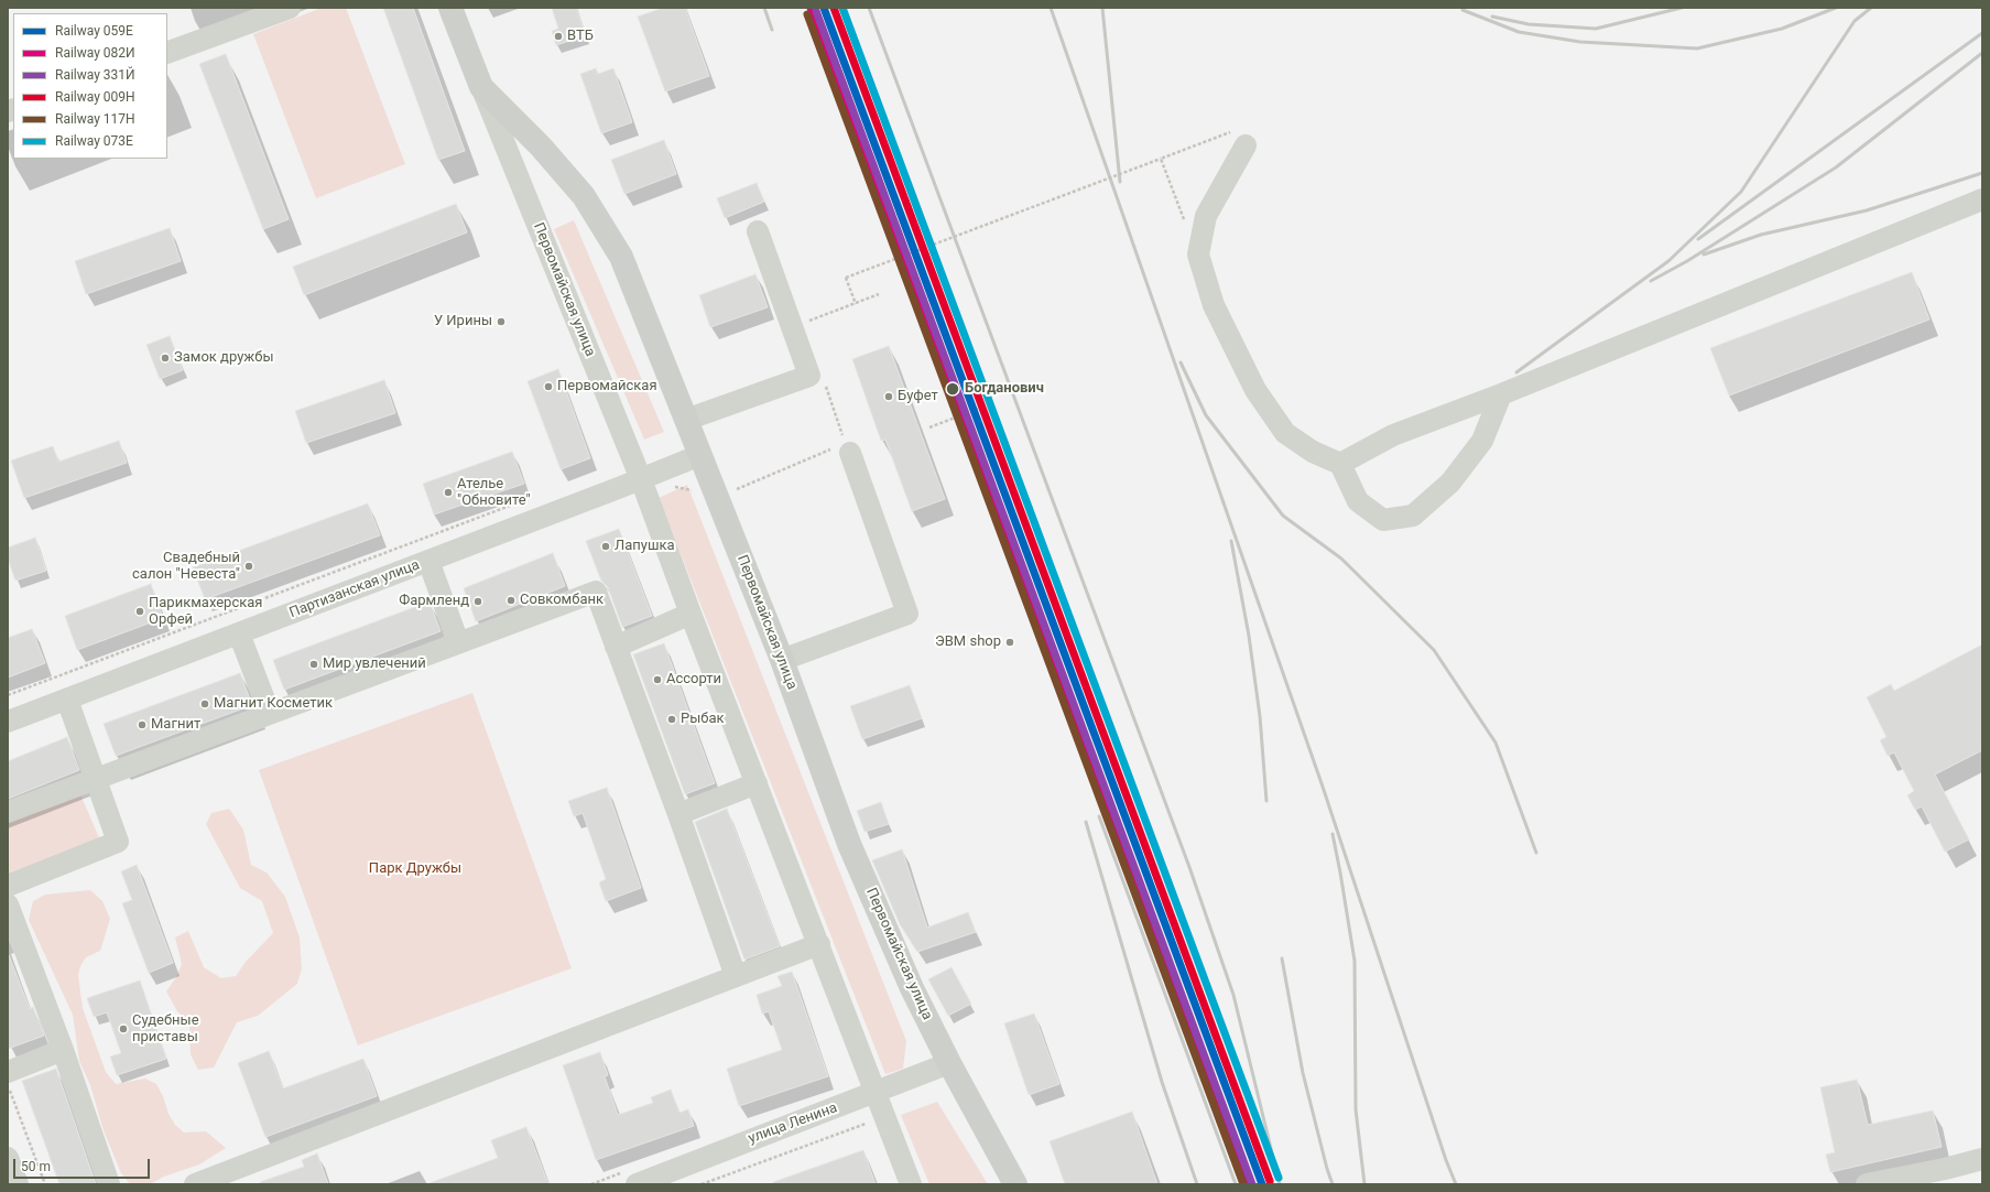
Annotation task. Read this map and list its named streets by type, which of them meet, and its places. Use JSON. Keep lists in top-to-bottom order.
{
  "streets": {
    "main road": ["Первомайская улица"],
    "street": ["Партизанская улица", "улица Ленина"]
  },
  "crossings": [
    ["Первомайская улица", "Партизанская улица"],
    ["Первомайская улица", "улица Ленина"]
  ],
  "parks": ["Парк Дружбы"],
  "places": [
    "ВТБ",
    "У Ирины",
    "Замок дружбы",
    "Первомайская",
    "Богданович",
    "Буфет",
    "Ателье \"Обновите\"",
    "Лапушка",
    "Свадебный салон \"Невеста\"",
    "Совкомбанк",
    "Фармленд",
    "Парикмахерская Орфей",
    "ЭВМ shop",
    "Мир увлечений",
    "Ассорти",
    "Магнит Косметик",
    "Рыбак",
    "Магнит",
    "Судебные приставы"
  ],
  "lines": [
    "rail line 059Е",
    "rail line 082И",
    "rail line 009Н",
    "rail line 073Е",
    "rail line 331Й",
    "rail line 117Н"
  ],
  "legend": [
    "Railway 059Е",
    "Railway 082И",
    "Railway 331Й",
    "Railway 009Н",
    "Railway 117Н",
    "Railway 073Е"
  ],
  "scale_bar": "50 m"
}
